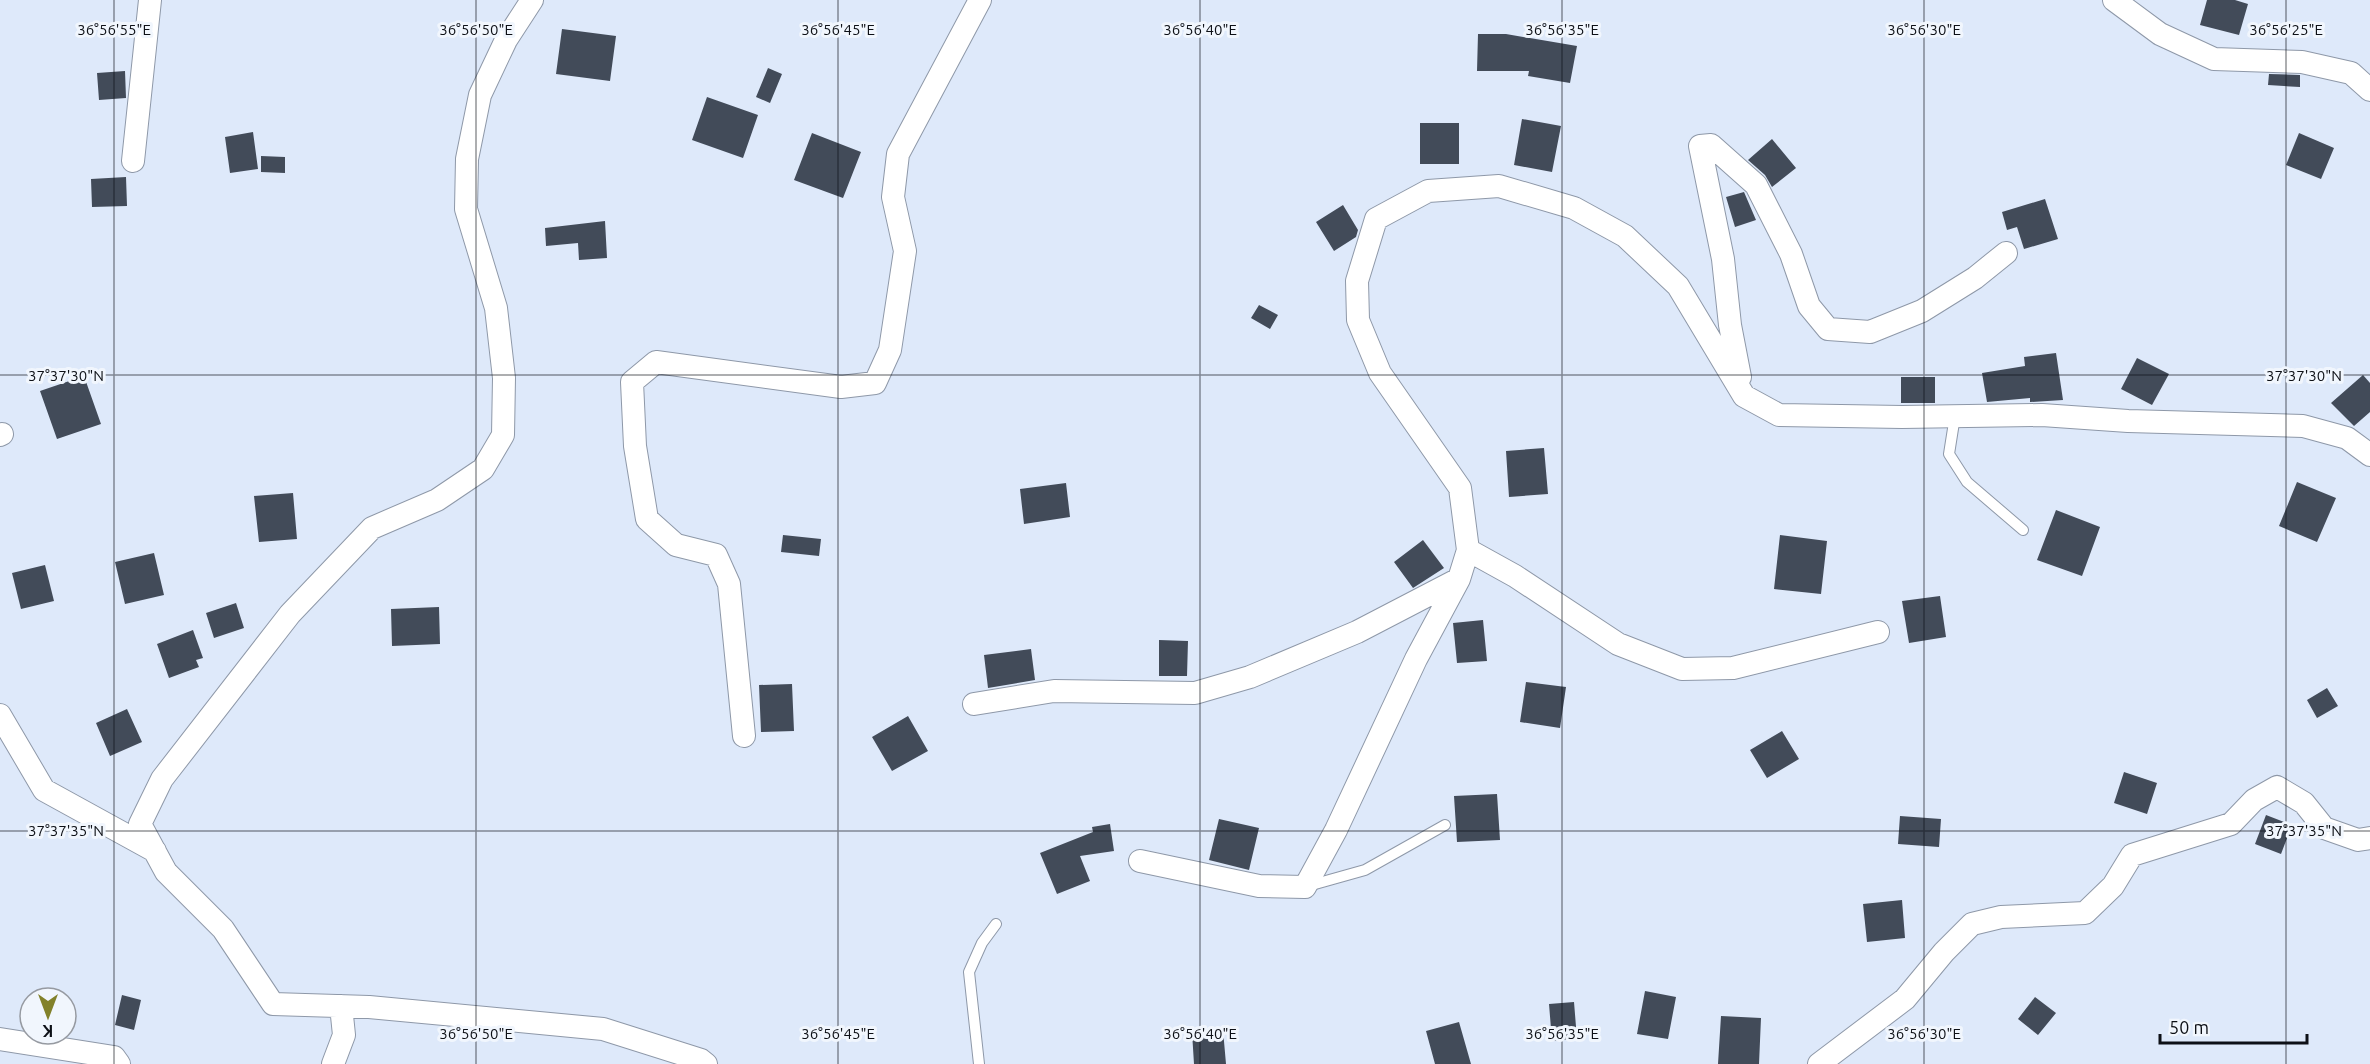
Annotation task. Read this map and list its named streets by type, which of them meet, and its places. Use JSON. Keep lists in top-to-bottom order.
{
  "scale_bar": "50 m",
  "north": "bottom",
  "coordinates": [
    "36°56'55\"E",
    "36°56'50\"E",
    "36°56'45\"E",
    "36°56'40\"E",
    "36°56'35\"E",
    "36°56'30\"E",
    "36°56'25\"E",
    "37°37'30\"N",
    "37°37'35\"N"
  ]
}
